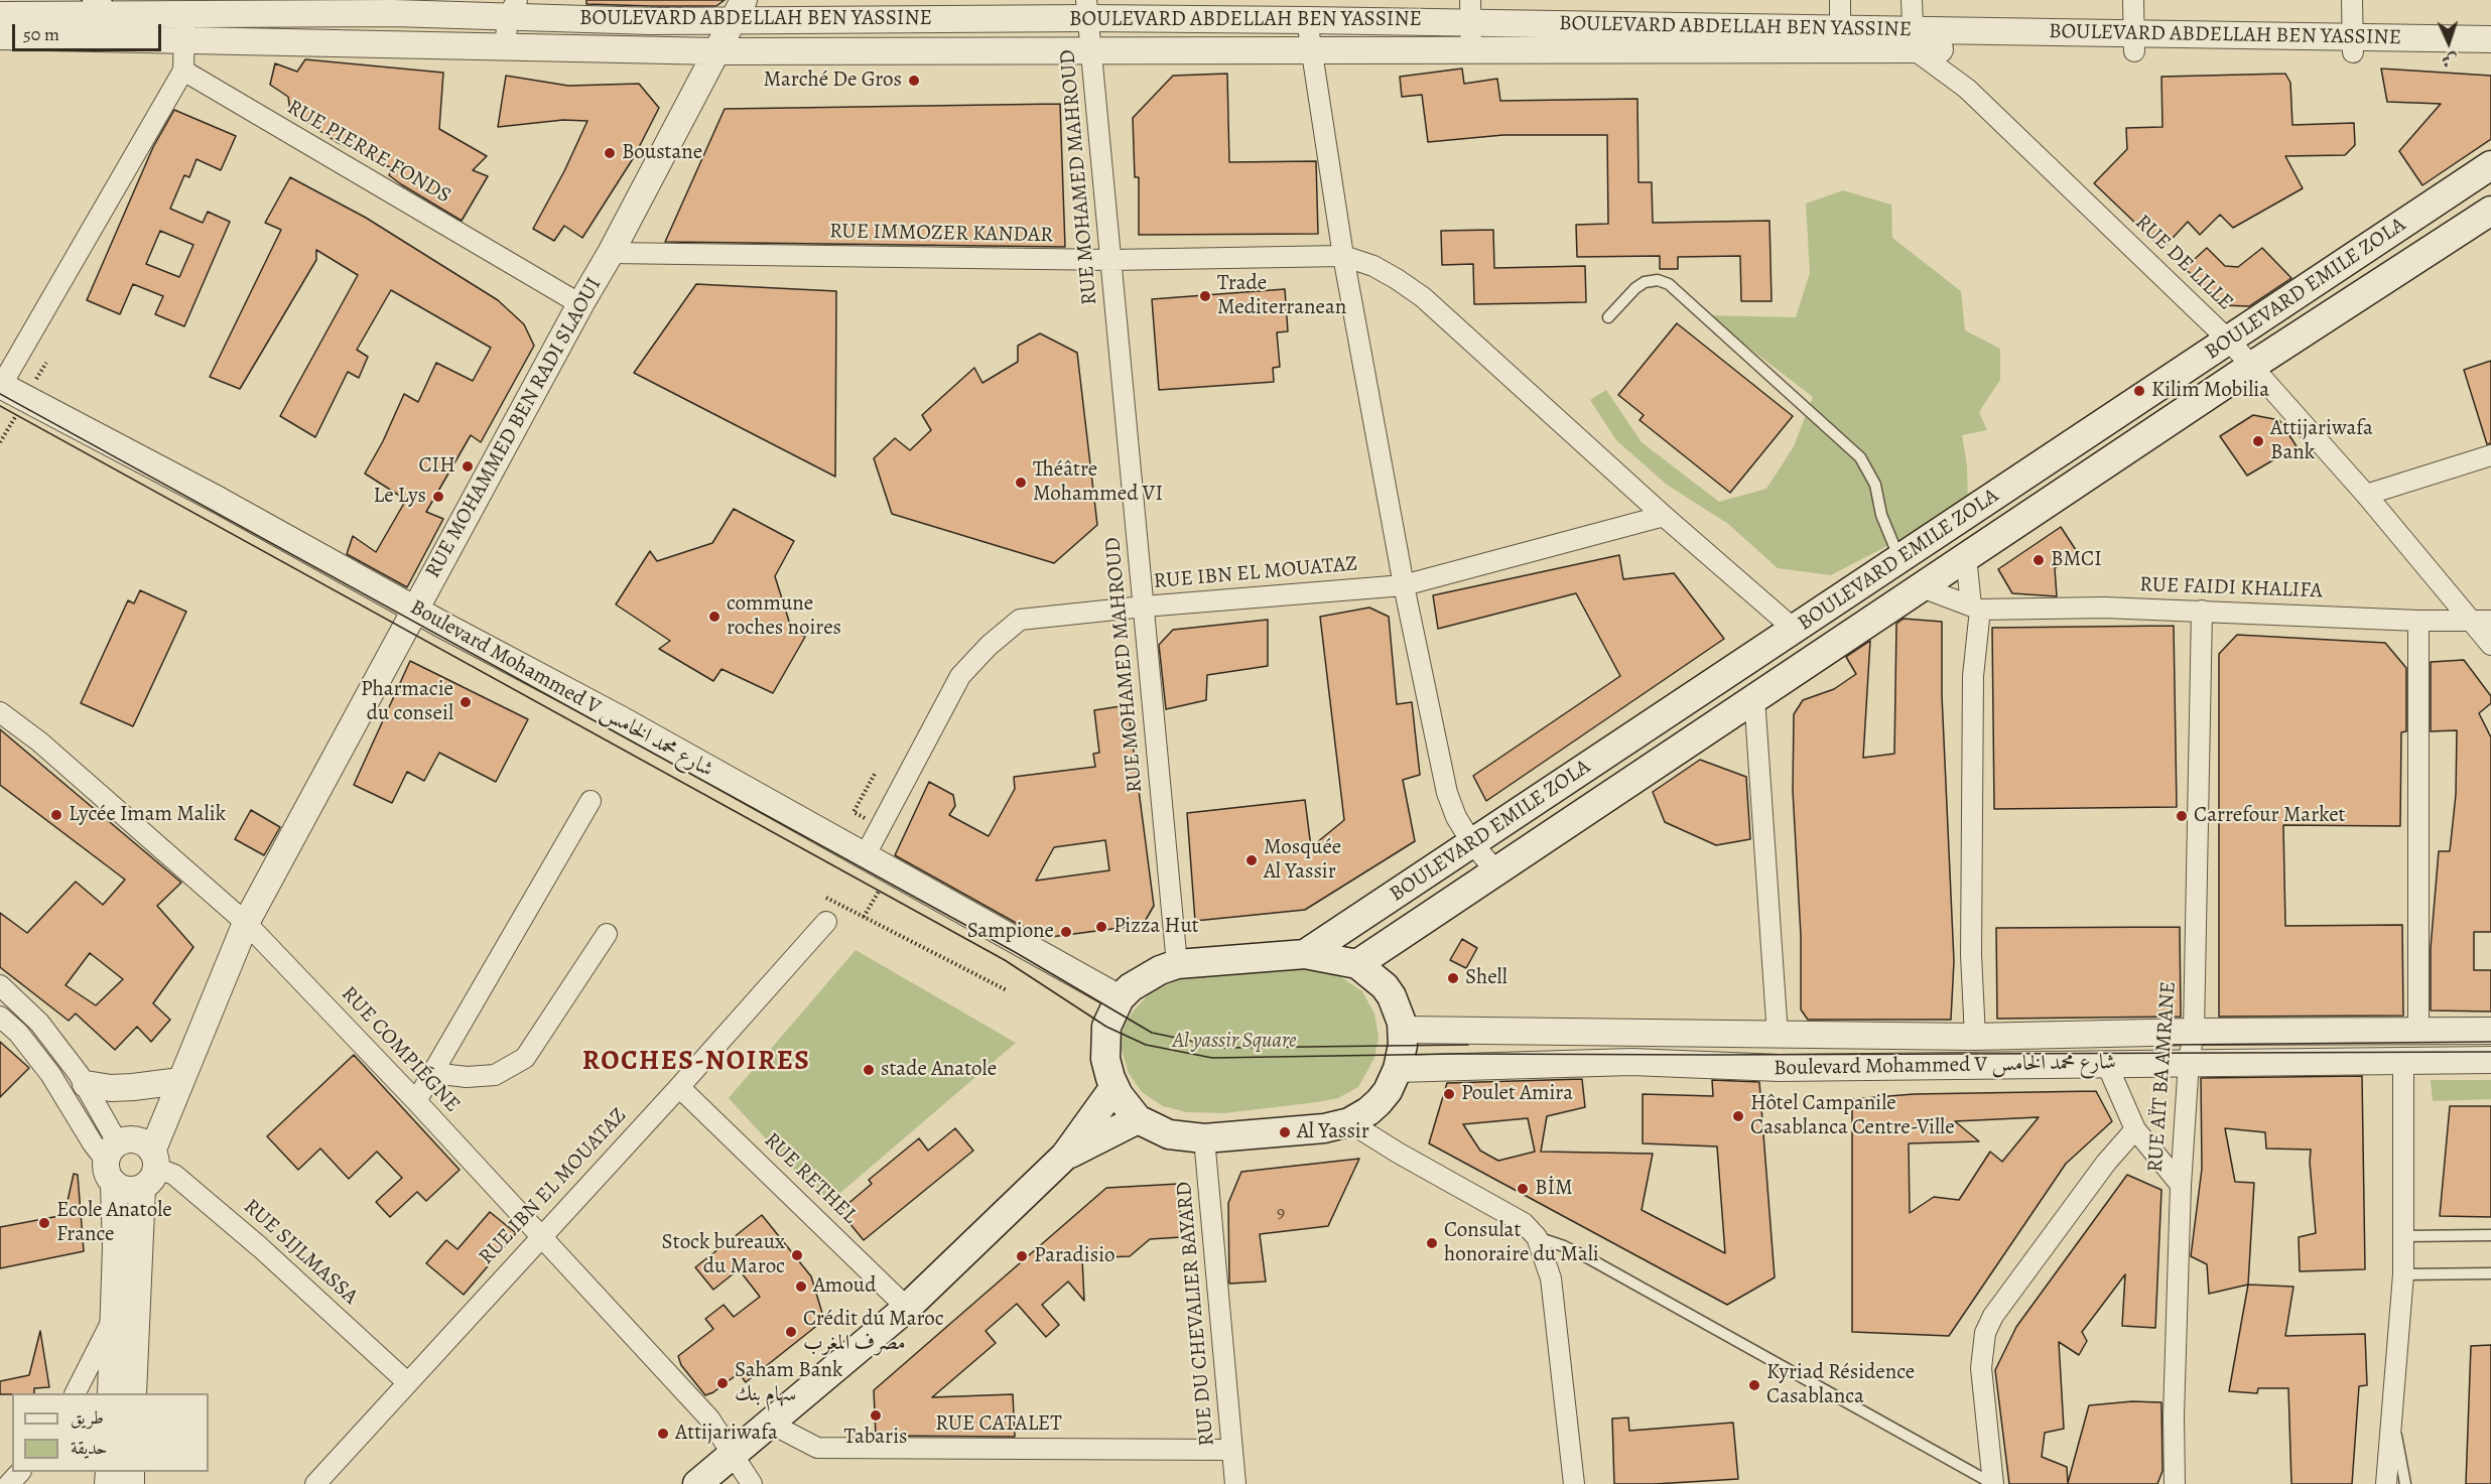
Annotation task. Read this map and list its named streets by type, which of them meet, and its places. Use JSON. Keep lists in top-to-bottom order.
{
  "streets": {
    "main road": ["BOULEVARD EMILE ZOLA"],
    "street": [
      "BOULEVARD ABDELLAH BEN YASSINE",
      "RUE PIERRE FONDS",
      "RUE MOHAMED MAHROUD",
      "RUE IMMOZER KANDAR",
      "RUE DE LILLE",
      "RUE MOHAMMED BEN RADI SLAOUI",
      "RUE IBN EL MOUATAZ",
      "RUE FAIDI KHALIFA",
      "Boulevard Mohammed V شارع محمد الخامس",
      "RUE COMPIÉGNE",
      "RUE AÏT BA AMRANE",
      "RUE RETHEL",
      "RUE SIJLMASSA",
      "RUE DU CHEVALIER BAYARD",
      "RUE CATALET"
    ]
  },
  "crossings": [
    ["BOULEVARD ABDELLAH BEN YASSINE", "RUE MOHAMED MAHROUD"],
    ["BOULEVARD ABDELLAH BEN YASSINE", "RUE DE LILLE"],
    ["BOULEVARD ABDELLAH BEN YASSINE", "RUE MOHAMMED BEN RADI SLAOUI"],
    ["RUE PIERRE FONDS", "RUE MOHAMMED BEN RADI SLAOUI"],
    ["RUE MOHAMED MAHROUD", "RUE IMMOZER KANDAR"],
    ["RUE MOHAMED MAHROUD", "RUE IBN EL MOUATAZ"],
    ["RUE IMMOZER KANDAR", "BOULEVARD EMILE ZOLA"],
    ["RUE IMMOZER KANDAR", "RUE MOHAMMED BEN RADI SLAOUI"],
    ["RUE IMMOZER KANDAR", "RUE IBN EL MOUATAZ"],
    ["RUE DE LILLE", "BOULEVARD EMILE ZOLA"],
    ["RUE DE LILLE", "RUE FAIDI KHALIFA"],
    ["BOULEVARD EMILE ZOLA", "RUE FAIDI KHALIFA"],
    ["RUE MOHAMMED BEN RADI SLAOUI", "Boulevard Mohammed V شارع محمد الخامس"],
    ["RUE MOHAMMED BEN RADI SLAOUI", "RUE COMPIÉGNE"],
    ["RUE MOHAMMED BEN RADI SLAOUI", "RUE SIJLMASSA"],
    ["RUE IBN EL MOUATAZ", "Boulevard Mohammed V شارع محمد الخامس"],
    ["RUE IBN EL MOUATAZ", "RUE COMPIÉGNE"],
    ["RUE IBN EL MOUATAZ", "RUE RETHEL"],
    ["RUE IBN EL MOUATAZ", "RUE SIJLMASSA"],
    ["RUE FAIDI KHALIFA", "RUE AÏT BA AMRANE"],
    ["Boulevard Mohammed V شارع محمد الخامس", "RUE AÏT BA AMRANE"],
    ["RUE DU CHEVALIER BAYARD", "RUE CATALET"]
  ],
  "districts": ["ROCHES-NOIRES"],
  "parks": ["Al yassir Square"],
  "places": [
    "Marché De Gros",
    "Boustane",
    "Trade Mediterranean",
    "Kilim Mobilia",
    "Attijariwafa Bank",
    "CIH",
    "Théâtre Mohammed VI",
    "Le Lys",
    "BMCI",
    "commune roches noires",
    "Pharmacie du conseil",
    "Lycée Imam Malik",
    "Carrefour Market",
    "Mosquée Al Yassir",
    "Pizza Hut",
    "Sampione",
    "Shell",
    "stade Anatole",
    "Poulet Amira",
    "Hôtel Campanile Casablanca Centre-Ville",
    "Al Yassir",
    "BİM",
    "Ecole Anatole France",
    "Consulat honoraire du Mali",
    "Stock bureaux du Maroc",
    "Paradisio",
    "Amoud",
    "Crédit du Maroc مصرف المغرب",
    "Saham Bank سهام بنك",
    "Kyriad Résidence Casablanca",
    "Tabaris",
    "Attijariwafa"
  ],
  "house_numbers": ["9"],
  "legend": ["طريق", "حديقة"],
  "scale_bar": "50 m",
  "north": "bottom"
}
